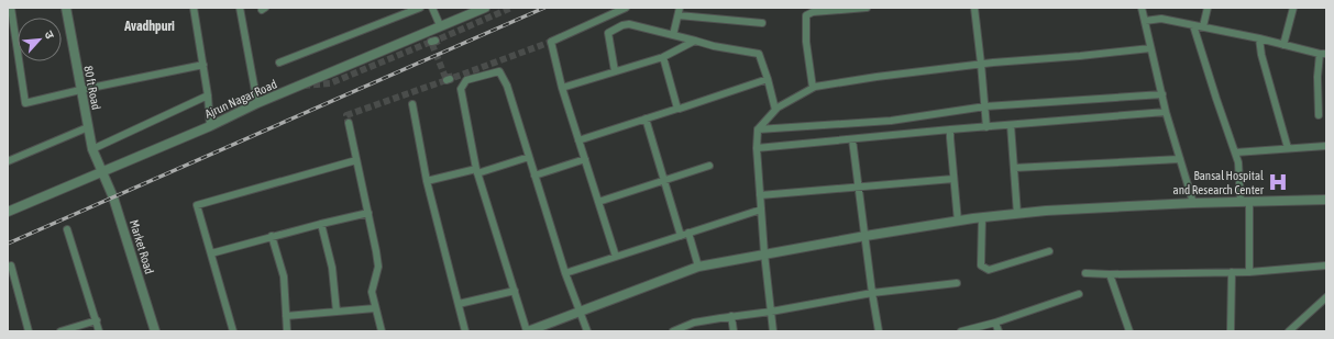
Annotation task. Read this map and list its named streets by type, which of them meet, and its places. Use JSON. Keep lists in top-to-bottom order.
{
  "streets": {
    "street": ["80 ft Road", "Ajrun Nagar Road", "Market Road"]
  },
  "crossings": [
    ["80 ft Road", "Ajrun Nagar Road"],
    ["80 ft Road", "Market Road"],
    ["Ajrun Nagar Road", "Market Road"]
  ],
  "districts": ["Avadhpuri"],
  "places": {
    "hospital": ["Bansal Hospital and Research Center"]
  },
  "north": "top right"
}
